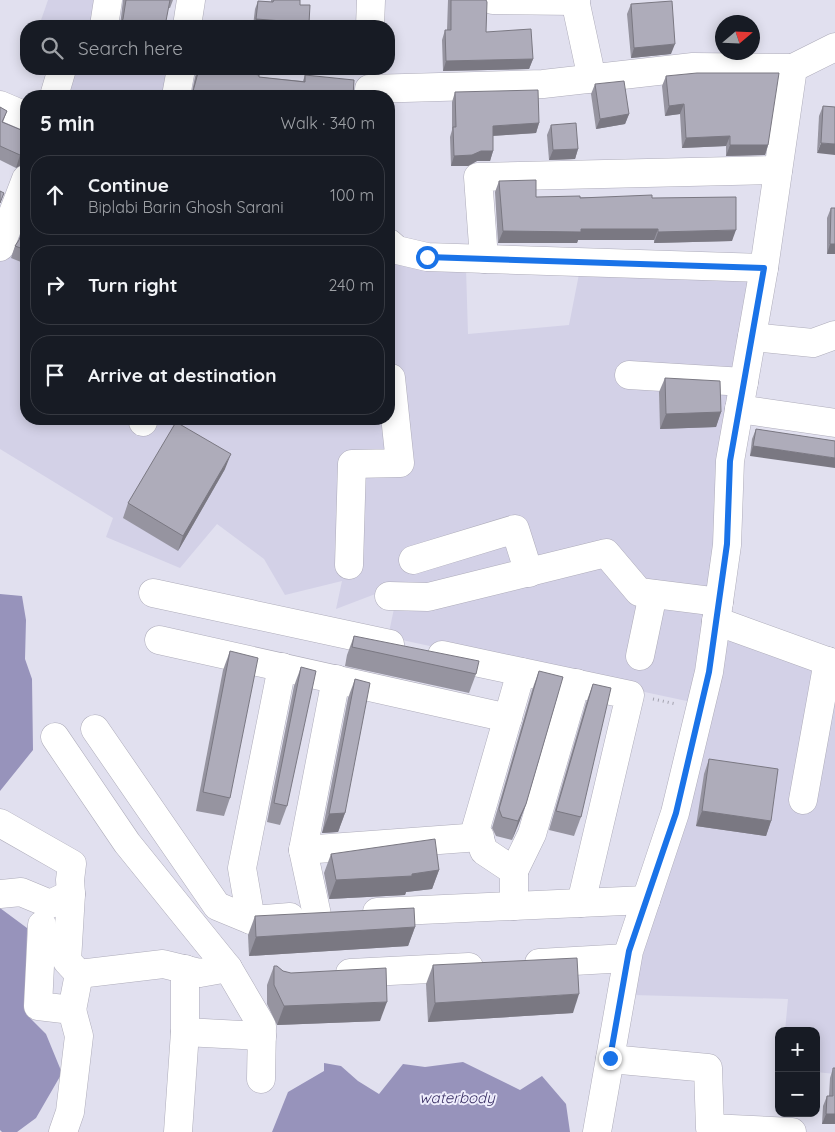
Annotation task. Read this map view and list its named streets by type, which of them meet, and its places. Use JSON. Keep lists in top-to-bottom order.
{
  "water": ["waterbody"],
  "north": "right",
  "page": {
    "search": "Search here",
    "heading": ["5 min", "Walk · 340 m"],
    "list": [
      ["Continue", "Biplabi Barin Ghosh Sarani", "100 m"],
      ["Turn right", "240 m"],
      "Arrive at destination"
    ],
    "map_buttons": ["+", "−"]
  }
}
